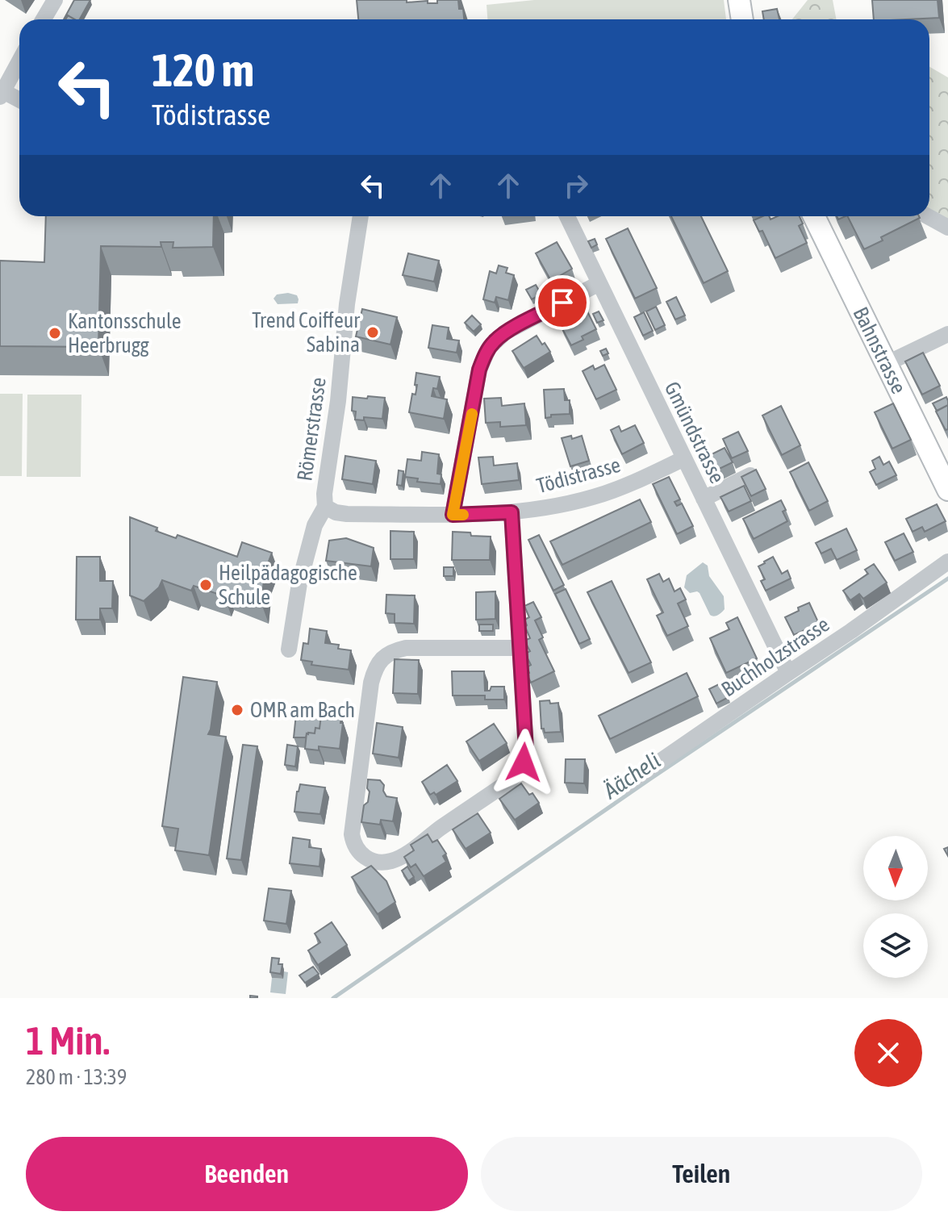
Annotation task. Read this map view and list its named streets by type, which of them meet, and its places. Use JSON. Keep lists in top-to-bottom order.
{
  "streets": {
    "main road": ["Bahnstrasse"],
    "street": [
      "Römerstrasse",
      "Gmündstrasse",
      "Tödistrasse",
      "Buchholzstrasse"
    ]
  },
  "crossings": [
    ["Römerstrasse", "Tödistrasse"],
    ["Gmündstrasse", "Tödistrasse"],
    ["Gmündstrasse", "Buchholzstrasse"]
  ],
  "water": ["Äächeli"],
  "places": [
    "Trend Coiffeur Sabina",
    "Kantonsschule Heerbrugg",
    "Heilpädagogische Schule",
    "OMR am Bach"
  ],
  "north": "bottom",
  "page": {
    "turn": ["120 m", "Tödistrasse"],
    "heading": ["1 Min.", "280 m · 13:39"],
    "buttons": ["Beenden", "Teilen"]
  }
}
